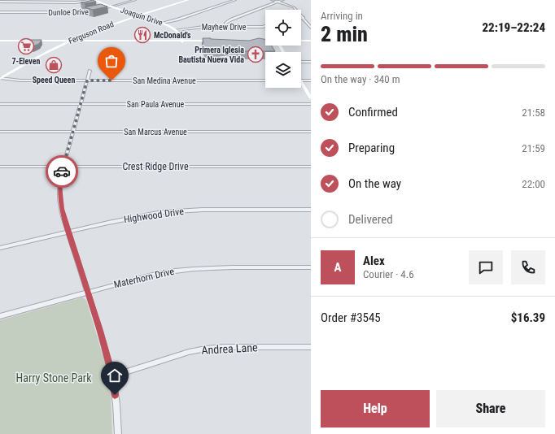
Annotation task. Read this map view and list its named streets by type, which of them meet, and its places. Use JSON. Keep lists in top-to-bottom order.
{
  "streets": {
    "main road": ["Joaquin Drive", "Ferguson Road"],
    "street": [
      "Dunloe Drive",
      "Mayhew Drive",
      "San Medina Avenue",
      "San Paula Avenue",
      "San Marcus Avenue",
      "Crest Ridge Drive",
      "Highwood Drive",
      "Materhorn Drive",
      "Andrea Lane"
    ]
  },
  "crossings": [
    ["Dunloe Drive", "Joaquin Drive"],
    ["Joaquin Drive", "Mayhew Drive"],
    ["Joaquin Drive", "Ferguson Road"],
    ["Ferguson Road", "San Medina Avenue"]
  ],
  "parks": ["Harry Stone Park"],
  "places": {
    "restaurant": ["McDonald's"],
    "supermarket": ["7-Eleven"],
    "church": ["Primera Iglesia Bautista Nueva Vida"],
    "shop": ["Speed Queen"]
  },
  "page": {
    "heading": ["2 min", "Arriving in", "22:19–22:24"],
    "panel": [
      "Alex",
      "Courier · 4.6",
      "Order #3545",
      "$16.39"
    ],
    "bar": "On the way · 340 m",
    "list": [
      ["Confirmed", "21:58"],
      ["Preparing", "21:59"],
      ["On the way", "22:00"],
      "Delivered"
    ],
    "round": "A",
    "buttons": ["Help", "Share"]
  }
}
